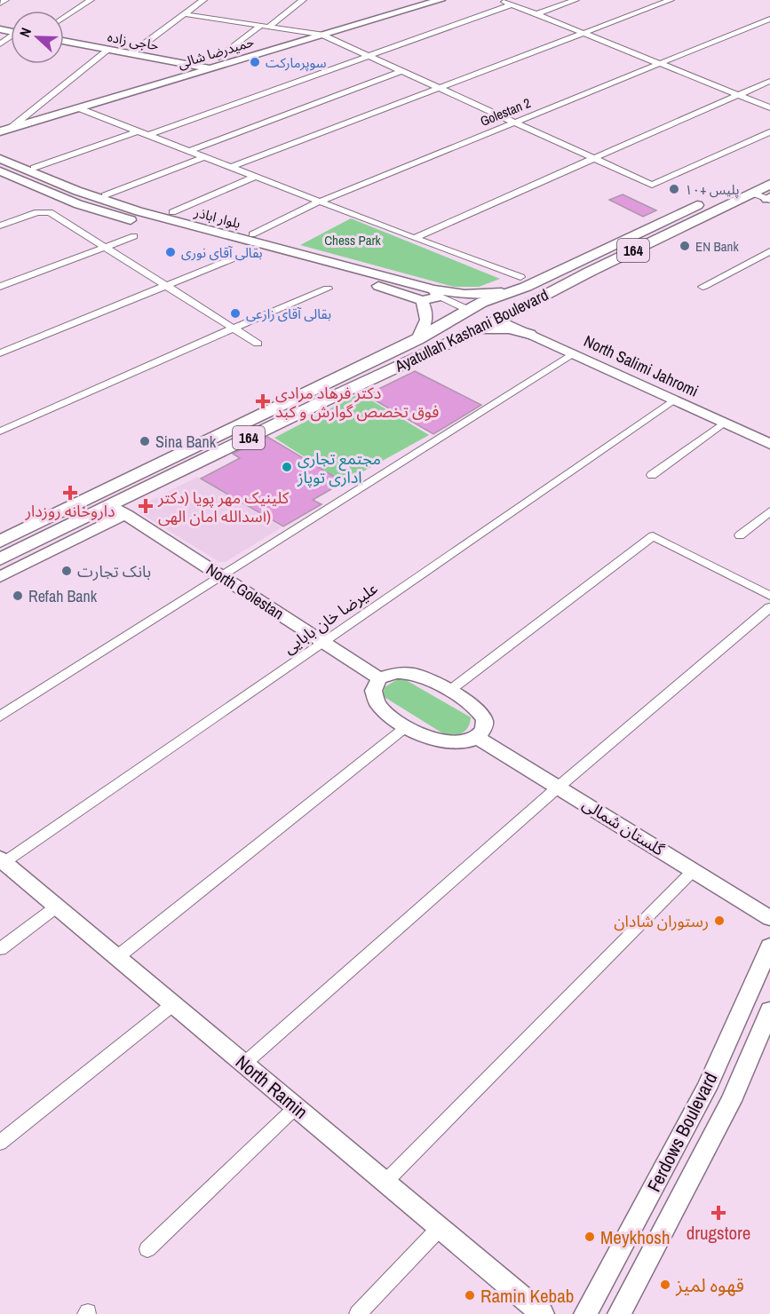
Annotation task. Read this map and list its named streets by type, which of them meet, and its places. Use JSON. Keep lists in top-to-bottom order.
{
  "streets": {
    "main road": [
      "حاجی زاده",
      "حمیدرضا شالی",
      "بلوار اباذر",
      "164",
      "Ayatullah Kashani Boulevard",
      "North Salimi Jahromi",
      "North Golestan",
      "گلستان شمالی",
      "North Ramin",
      "Ferdows Boulevard"
    ],
    "street": ["Golestan 2", "علیرضا خان بابایی"]
  },
  "crossings": [
    ["حاجی زاده", "حمیدرضا شالی"],
    ["بلوار اباذر", "Ayatullah Kashani Boulevard"],
    ["Ayatullah Kashani Boulevard", "North Salimi Jahromi"],
    ["Ayatullah Kashani Boulevard", "North Golestan"],
    ["North Salimi Jahromi", "علیرضا خان بابایی"],
    ["North Golestan", "علیرضا خان بابایی"],
    ["علیرضا خان بابایی", "North Ramin"]
  ],
  "parks": ["Chess Park"],
  "places": {
    "other": [
      "سوپرمارکت",
      "پلیس +۱۰",
      "EN Bank",
      "بقالی آقای نوری",
      "بقالی آقای زارعی",
      "Sina Bank",
      "مجتمع تجاری اداری توپاز",
      "بانک تجارت",
      "Refah Bank",
      "رستوران شادان",
      "Meykhosh",
      "قهوه لمیز",
      "Ramin Kebab"
    ],
    "health": [
      "دکتر فرهاد مرادی فوق تخصص گوارش و کبد",
      "داروخانه روزدار",
      "کلینیک مهر پویا (دکتر اسدالله امان الهی)",
      "drugstore"
    ]
  },
  "north": "left"
}
